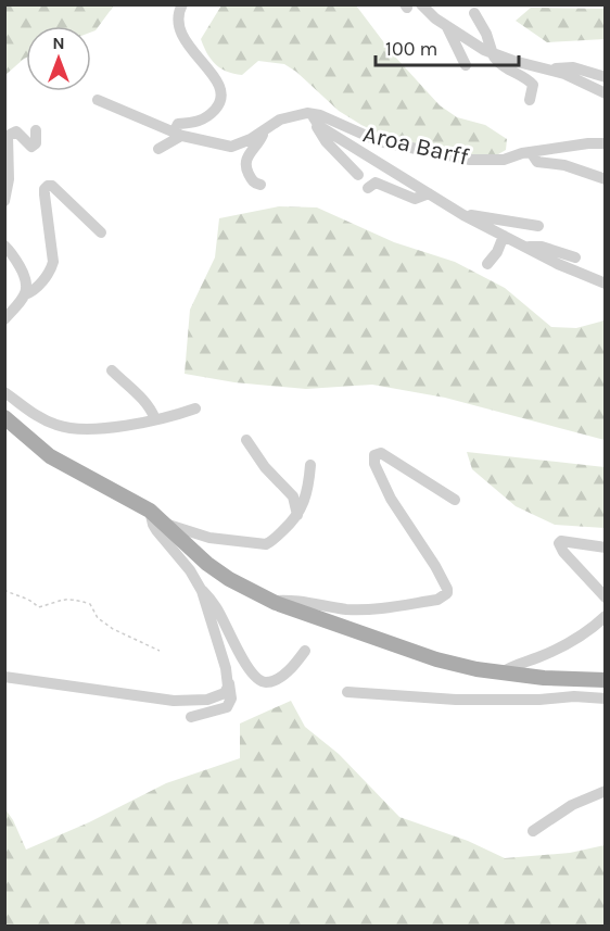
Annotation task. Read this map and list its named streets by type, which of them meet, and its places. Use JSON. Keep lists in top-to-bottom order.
{
  "streets": {
    "street": ["Aroa Barff"]
  },
  "scale_bar": "100 m",
  "north": "top"
}
